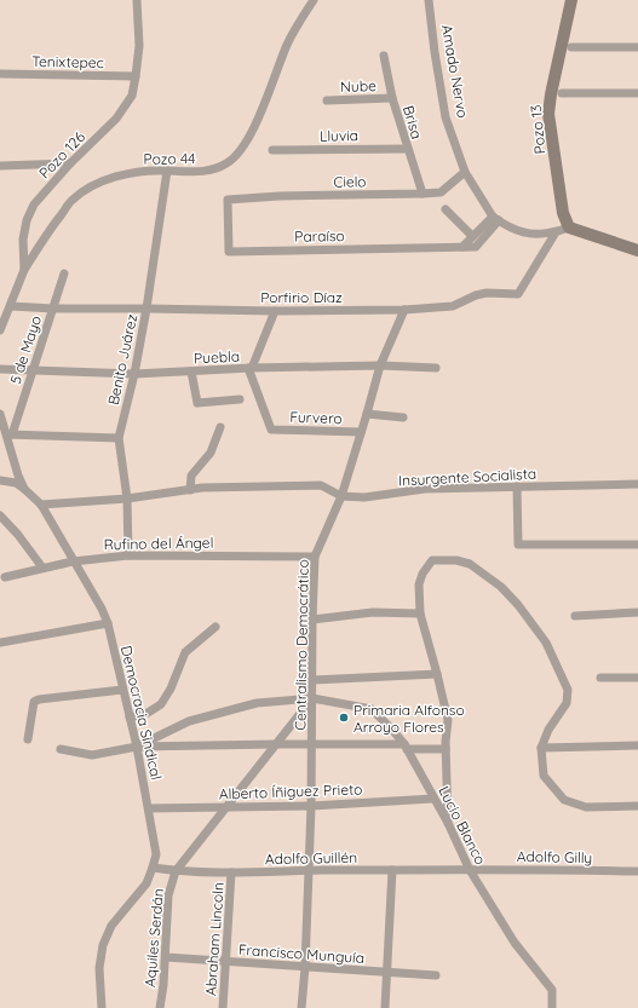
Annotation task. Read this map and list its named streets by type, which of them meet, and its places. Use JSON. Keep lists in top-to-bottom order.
{
  "streets": {
    "main road": ["Pozo 13"],
    "street": [
      "Tenixtepec",
      "Amado Nervo",
      "Nube",
      "Brisa",
      "Lluvia",
      "Pozo 126",
      "Pozo 44",
      "Cielo",
      "Paraíso",
      "Porfirio Díaz",
      "5 de Mayo",
      "Puebla",
      "Benito Juárez",
      "Furvero",
      "Insurgente Socialista",
      "Rufino del Ángel",
      "Centralismo Democrático",
      "Democracia Sindical",
      "Alberto Íñiguez Prieto",
      "Lucio Blanco",
      "Adolfo Gilly",
      "Adolfo Guillén",
      "Aquiles Serdán",
      "Abraham Lincoln",
      "Francisco Munguía"
    ]
  },
  "crossings": [
    ["Tenixtepec", "Pozo 126"],
    ["Amado Nervo", "Cielo"],
    ["Amado Nervo", "Paraíso"],
    ["Nube", "Brisa"],
    ["Brisa", "Lluvia"],
    ["Brisa", "Cielo"],
    ["Pozo 126", "Pozo 44"],
    ["Pozo 126", "Porfirio Díaz"],
    ["Pozo 44", "Benito Juárez"],
    ["Cielo", "Paraíso"],
    ["Porfirio Díaz", "5 de Mayo"],
    ["Porfirio Díaz", "Benito Juárez"],
    ["Porfirio Díaz", "Centralismo Democrático"],
    ["5 de Mayo", "Puebla"],
    ["5 de Mayo", "Democracia Sindical"],
    ["Puebla", "Benito Juárez"],
    ["Puebla", "Furvero"],
    ["Puebla", "Centralismo Democrático"],
    ["Benito Juárez", "Insurgente Socialista"],
    ["Benito Juárez", "Rufino del Ángel"],
    ["Furvero", "Centralismo Democrático"],
    ["Insurgente Socialista", "Centralismo Democrático"],
    ["Insurgente Socialista", "Democracia Sindical"],
    ["Rufino del Ángel", "Centralismo Democrático"],
    ["Rufino del Ángel", "Democracia Sindical"],
    ["Centralismo Democrático", "Alberto Íñiguez Prieto"],
    ["Centralismo Democrático", "Lucio Blanco"],
    ["Centralismo Democrático", "Adolfo Guillén"],
    ["Centralismo Democrático", "Francisco Munguía"],
    ["Democracia Sindical", "Alberto Íñiguez Prieto"],
    ["Democracia Sindical", "Lucio Blanco"],
    ["Democracia Sindical", "Adolfo Guillén"],
    ["Alberto Íñiguez Prieto", "Lucio Blanco"],
    ["Lucio Blanco", "Adolfo Gilly"],
    ["Lucio Blanco", "Adolfo Guillén"],
    ["Adolfo Gilly", "Adolfo Guillén"],
    ["Adolfo Guillén", "Aquiles Serdán"],
    ["Adolfo Guillén", "Abraham Lincoln"],
    ["Aquiles Serdán", "Francisco Munguía"],
    ["Abraham Lincoln", "Francisco Munguía"]
  ],
  "places": ["Primaria Alfonso Arroyo Flores"]
}
